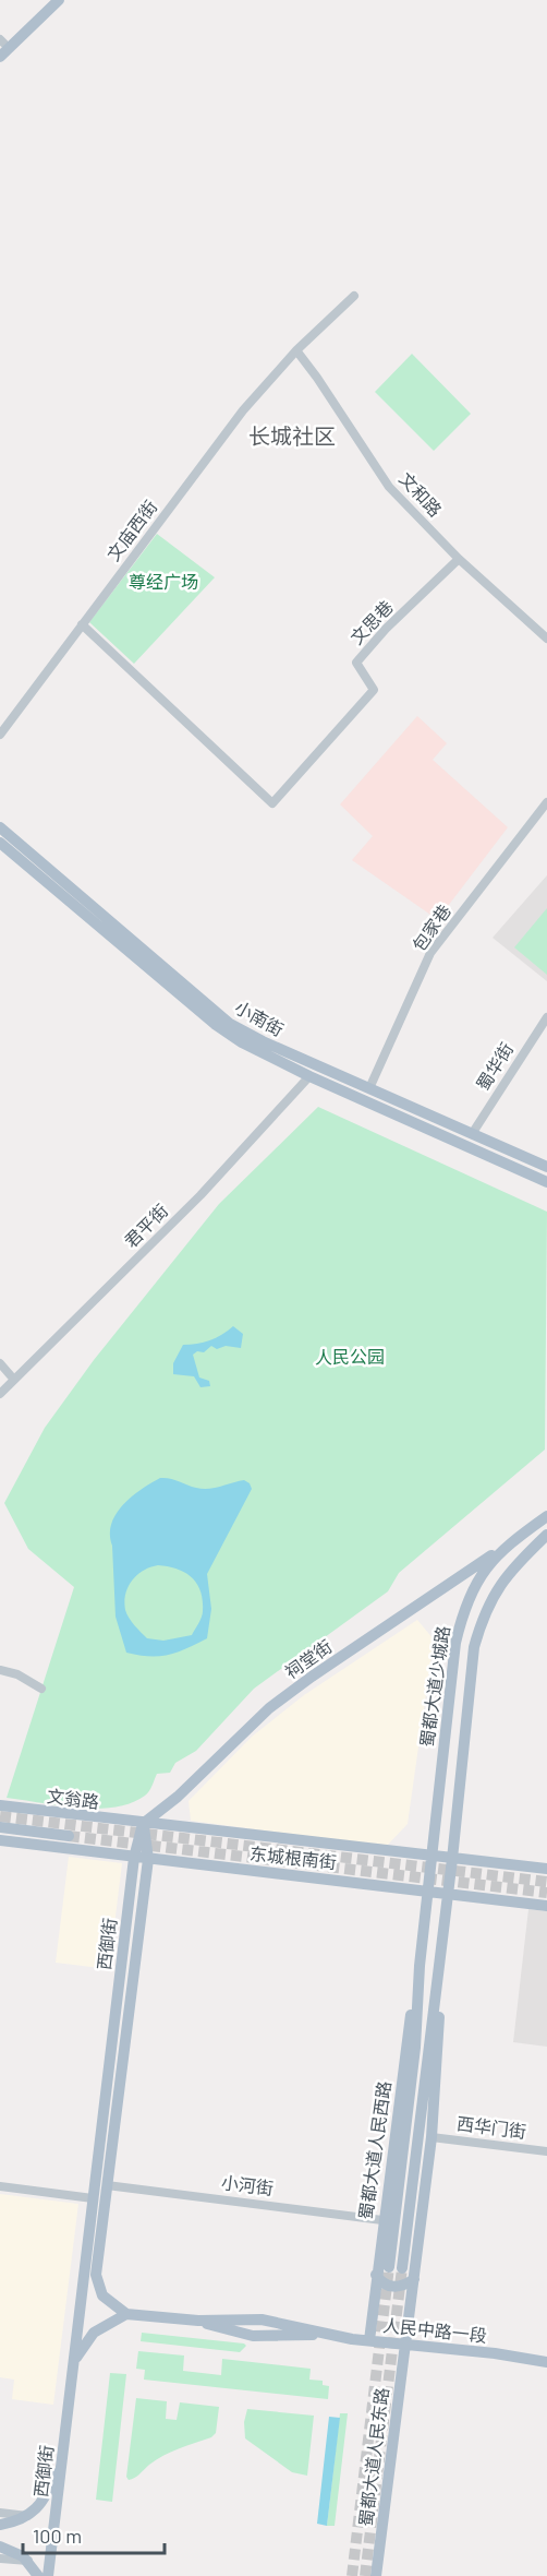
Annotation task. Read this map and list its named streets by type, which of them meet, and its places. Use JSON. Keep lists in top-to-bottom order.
{
  "streets": {
    "main road": [
      "小南街",
      "祠堂街",
      "蜀都大道少城路",
      "文翁路",
      "东城根南街",
      "西御街",
      "蜀都大道人民西路",
      "人民中路一段",
      "蜀都大道人民东路"
    ],
    "street": [
      "文和路",
      "文庙西街",
      "文思巷",
      "包家巷",
      "蜀华街",
      "君平街",
      "西华门街",
      "小河街"
    ]
  },
  "crossings": [
    ["文和路", "文庙西街"],
    ["文和路", "文思巷"],
    ["文庙西街", "文思巷"],
    ["包家巷", "小南街"],
    ["小南街", "蜀华街"],
    ["小南街", "君平街"],
    ["祠堂街", "蜀都大道少城路"],
    ["祠堂街", "文翁路"],
    ["祠堂街", "东城根南街"],
    ["祠堂街", "西御街"],
    ["蜀都大道少城路", "东城根南街"],
    ["蜀都大道少城路", "蜀都大道人民西路"],
    ["文翁路", "东城根南街"],
    ["文翁路", "西御街"],
    ["东城根南街", "西御街"],
    ["东城根南街", "蜀都大道人民西路"],
    ["西御街", "小河街"],
    ["西御街", "人民中路一段"],
    ["蜀都大道人民西路", "小河街"],
    ["蜀都大道人民西路", "人民中路一段"],
    ["人民中路一段", "蜀都大道人民东路"]
  ],
  "districts": ["长城社区"],
  "parks": ["尊经广场", "人民公园"],
  "scale_bar": "100 m"
}
